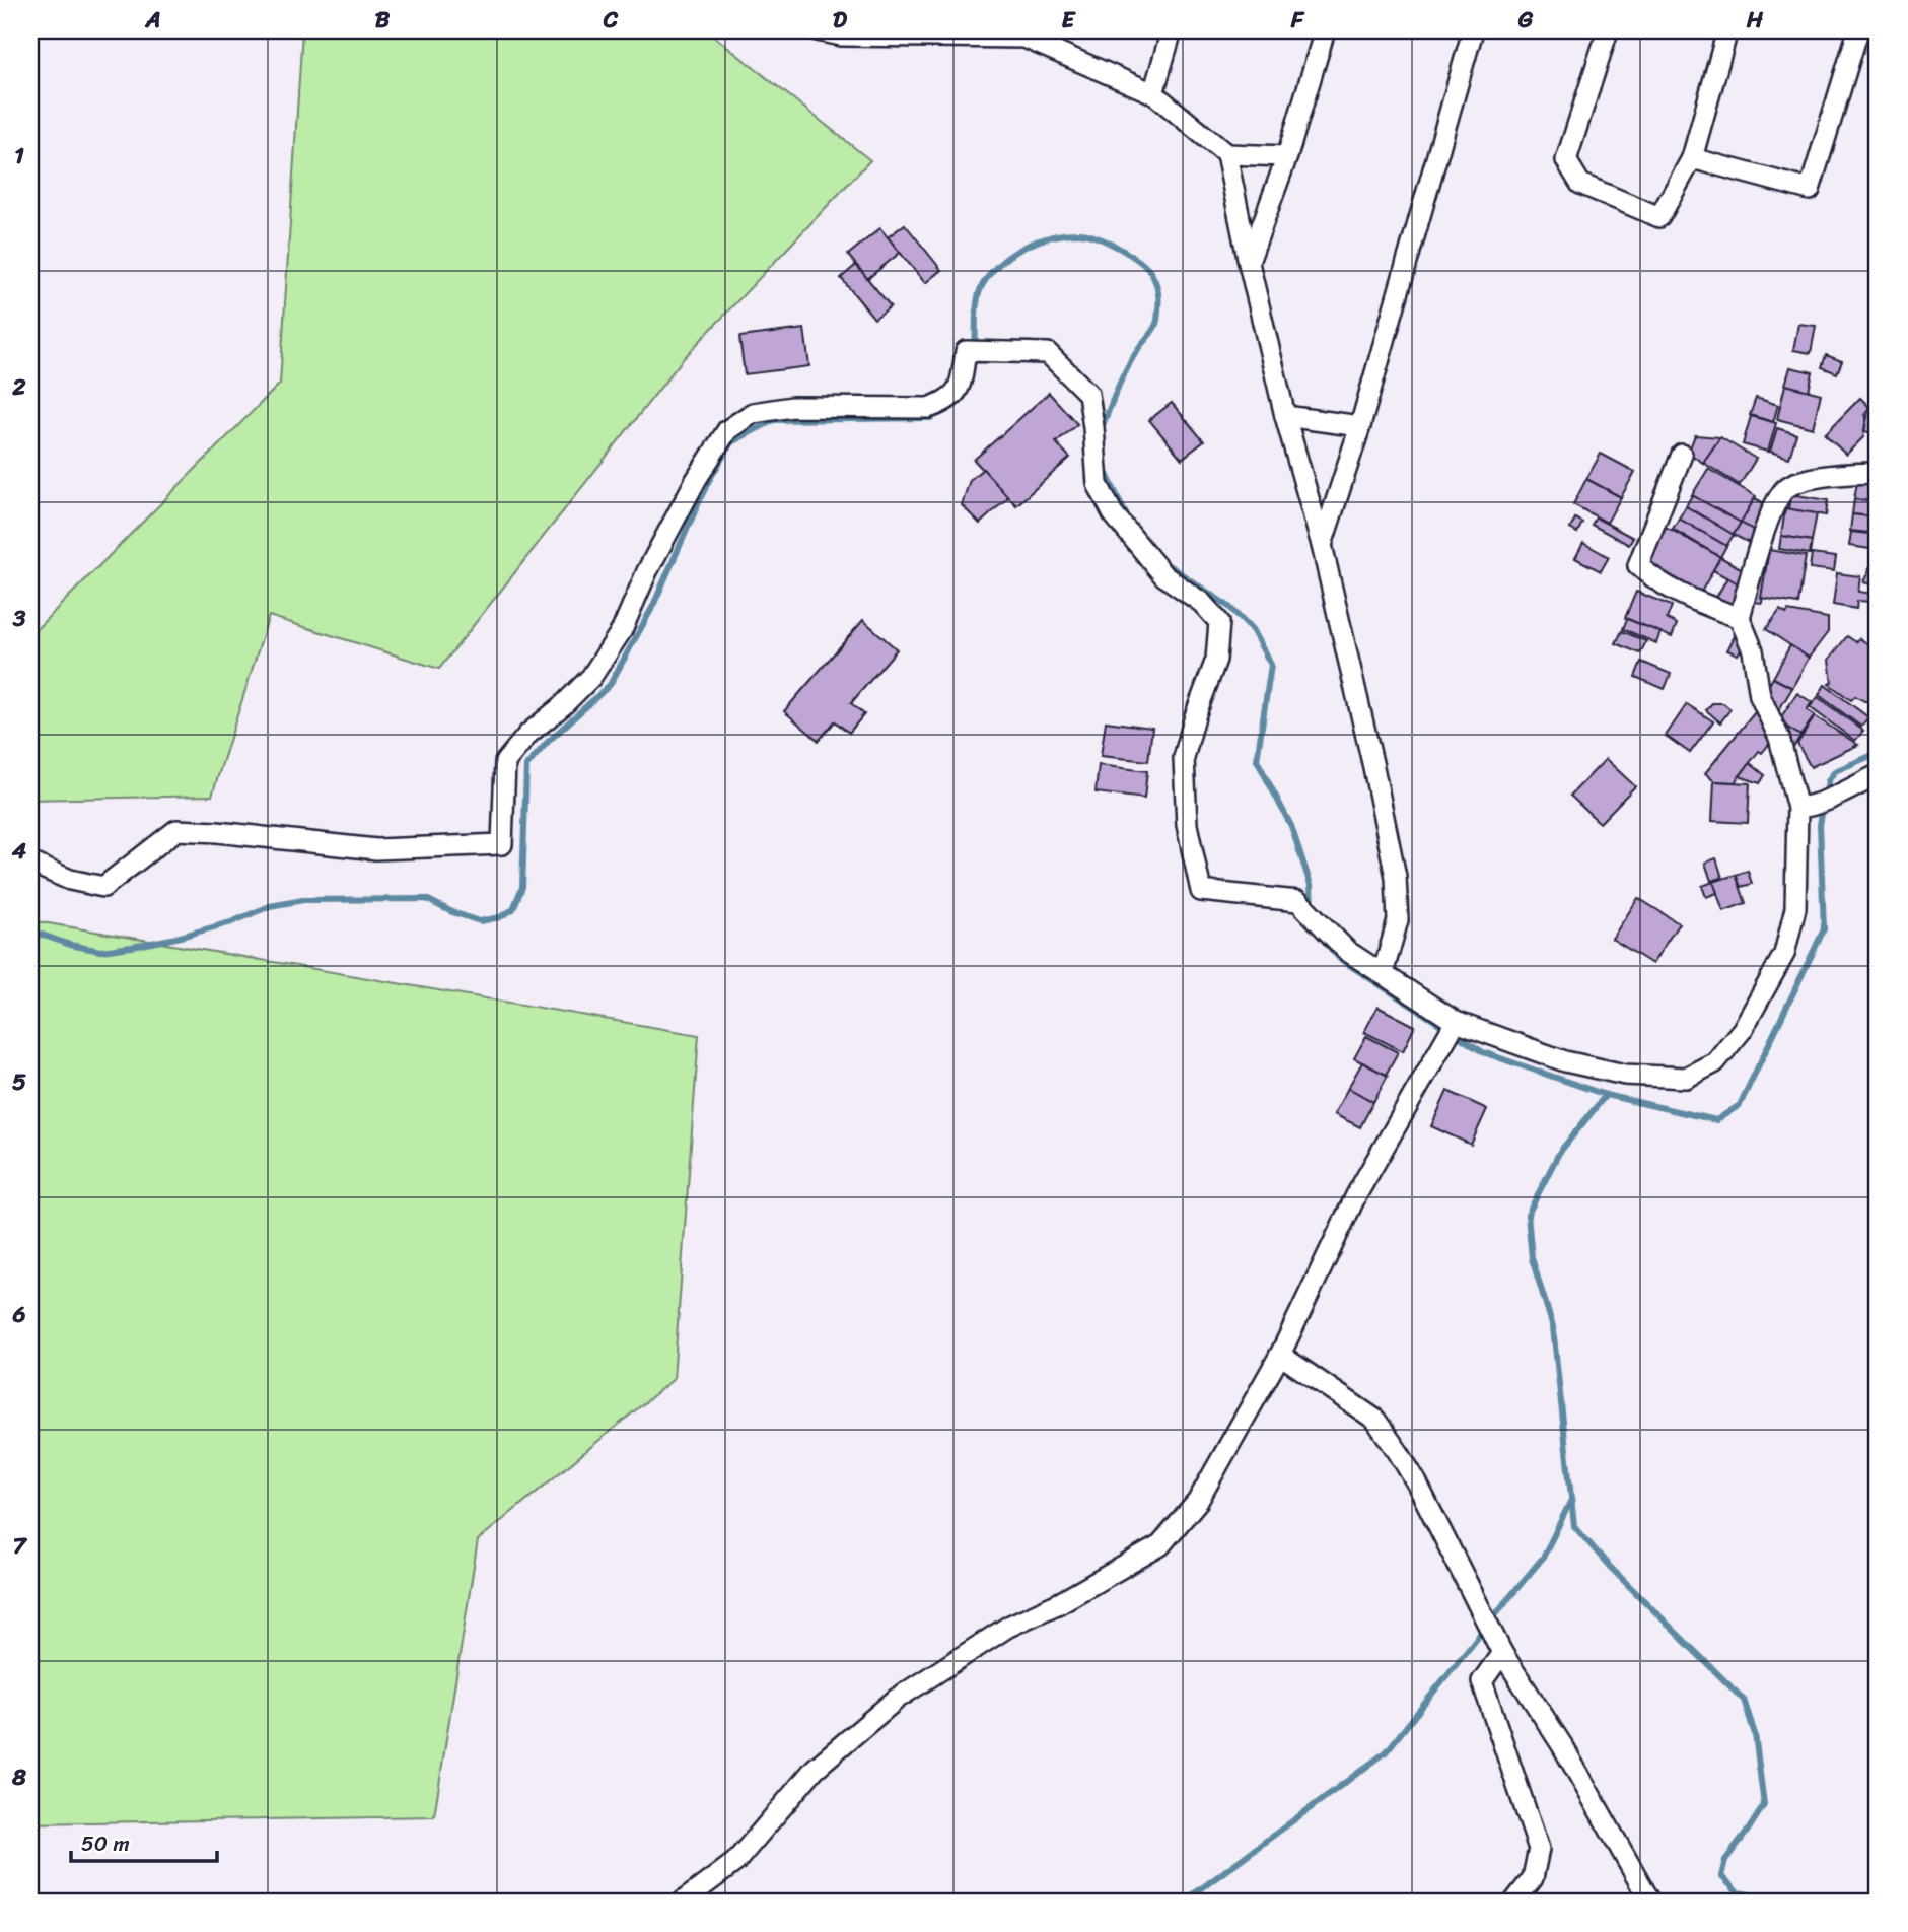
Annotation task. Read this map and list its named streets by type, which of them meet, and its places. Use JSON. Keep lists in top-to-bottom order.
{
  "scale_bar": "50 m",
  "grid": {
    "columns": [
      "A",
      "B",
      "C",
      "D",
      "E",
      "F",
      "G",
      "H"
    ],
    "rows": [
      "1",
      "2",
      "3",
      "4",
      "5",
      "6",
      "7",
      "8"
    ]
  }
}
